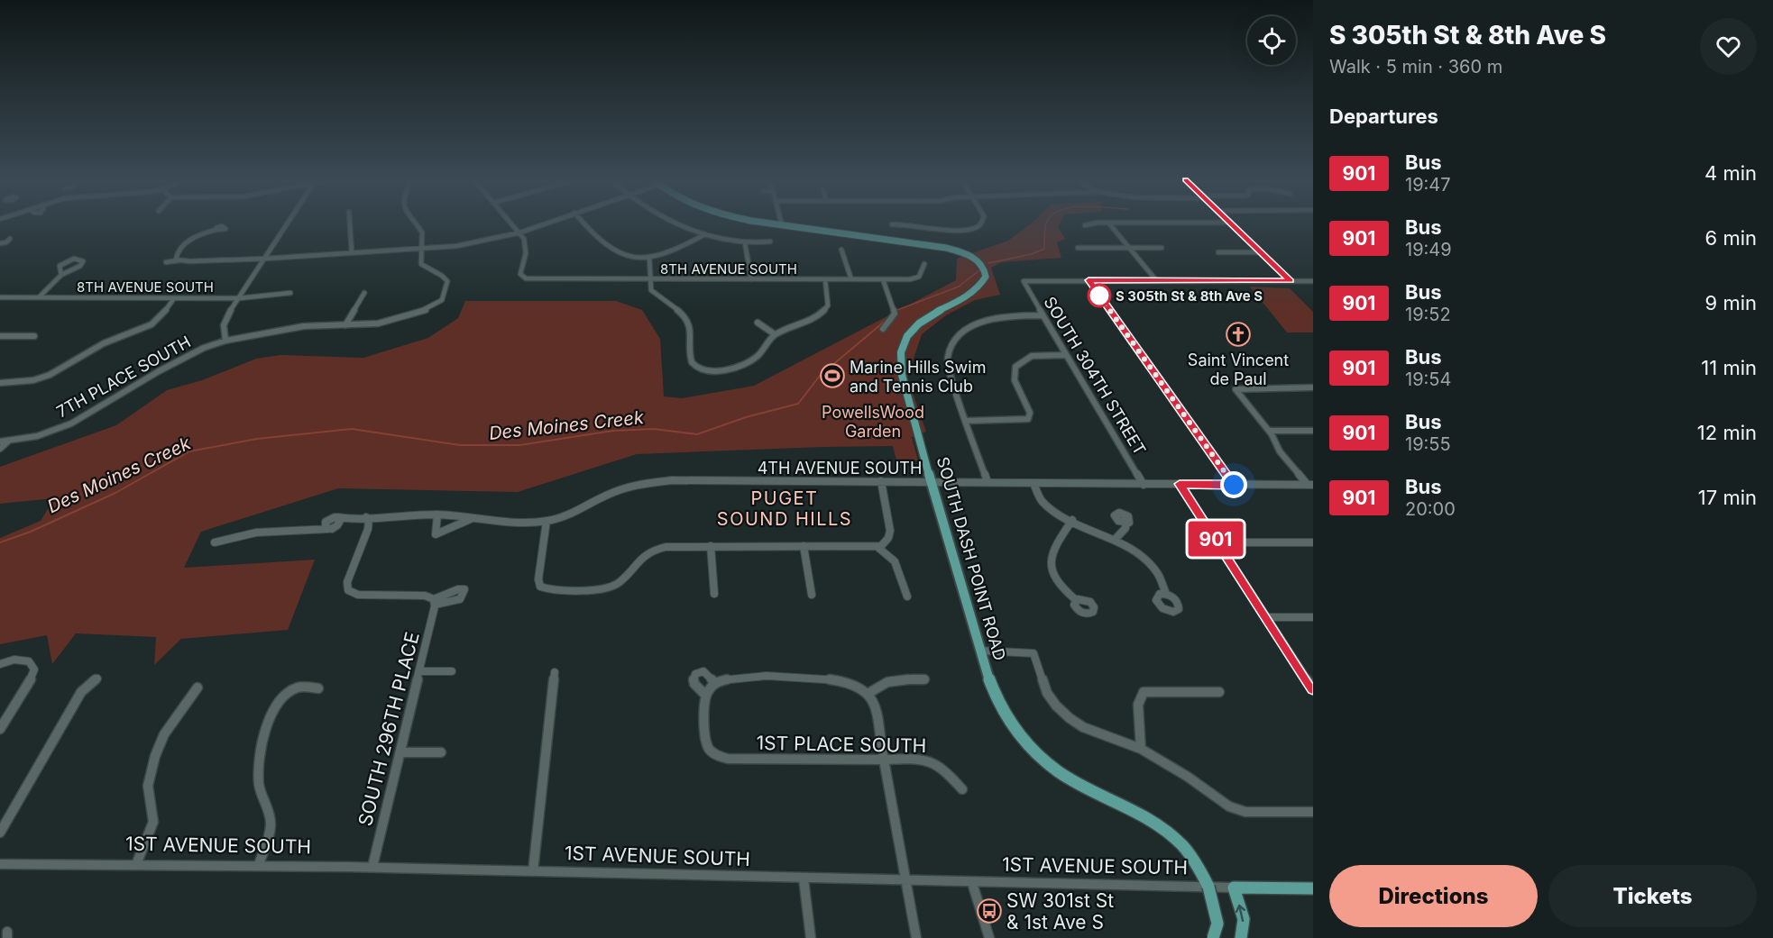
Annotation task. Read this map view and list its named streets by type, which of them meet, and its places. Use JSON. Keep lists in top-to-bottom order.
{
  "streets": {
    "main road": ["SOUTH DASH POINT ROAD", "1ST AVENUE SOUTH"],
    "street": [
      "8TH AVENUE SOUTH",
      "SOUTH 304TH STREET",
      "7TH PLACE SOUTH",
      "4TH AVENUE SOUTH",
      "SOUTH 296TH PLACE",
      "1ST PLACE SOUTH"
    ]
  },
  "crossings": [
    ["SOUTH 304TH STREET", "4TH AVENUE SOUTH"],
    ["4TH AVENUE SOUTH", "SOUTH DASH POINT ROAD"],
    ["4TH AVENUE SOUTH", "SOUTH 296TH PLACE"],
    ["SOUTH 296TH PLACE", "1ST AVENUE SOUTH"]
  ],
  "districts": ["PUGET SOUND HILLS"],
  "water": ["Des Moines Creek"],
  "parks": ["PowellsWood Garden"],
  "places": {
    "other": ["S 305th St & 8th Ave S"],
    "church": ["Saint Vincent de Paul"],
    "sports": ["Marine Hills Swim and Tennis Club"],
    "bus stop": ["SW 301st St & 1st Ave S"]
  },
  "lines": ["bus line 901"],
  "page": {
    "on_map": "901",
    "heading": [
      ["S 305th St & 8th Ave S", "Walk · 5 min · 360 m"],
      "Departures"
    ],
    "list": [
      {
        "mark": "901",
        "name": "Bus",
        "note": "19:47",
        "value": "4 min"
      },
      {
        "mark": "901",
        "name": "Bus",
        "note": "19:49",
        "value": "6 min"
      },
      {
        "mark": "901",
        "name": "Bus",
        "note": "19:52",
        "value": "9 min"
      },
      {
        "mark": "901",
        "name": "Bus",
        "note": "19:54",
        "value": "11 min"
      },
      {
        "mark": "901",
        "name": "Bus",
        "note": "19:55",
        "value": "12 min"
      },
      {
        "mark": "901",
        "name": "Bus",
        "note": "20:00",
        "value": "17 min"
      }
    ],
    "buttons": ["Directions", "Tickets"]
  }
}
